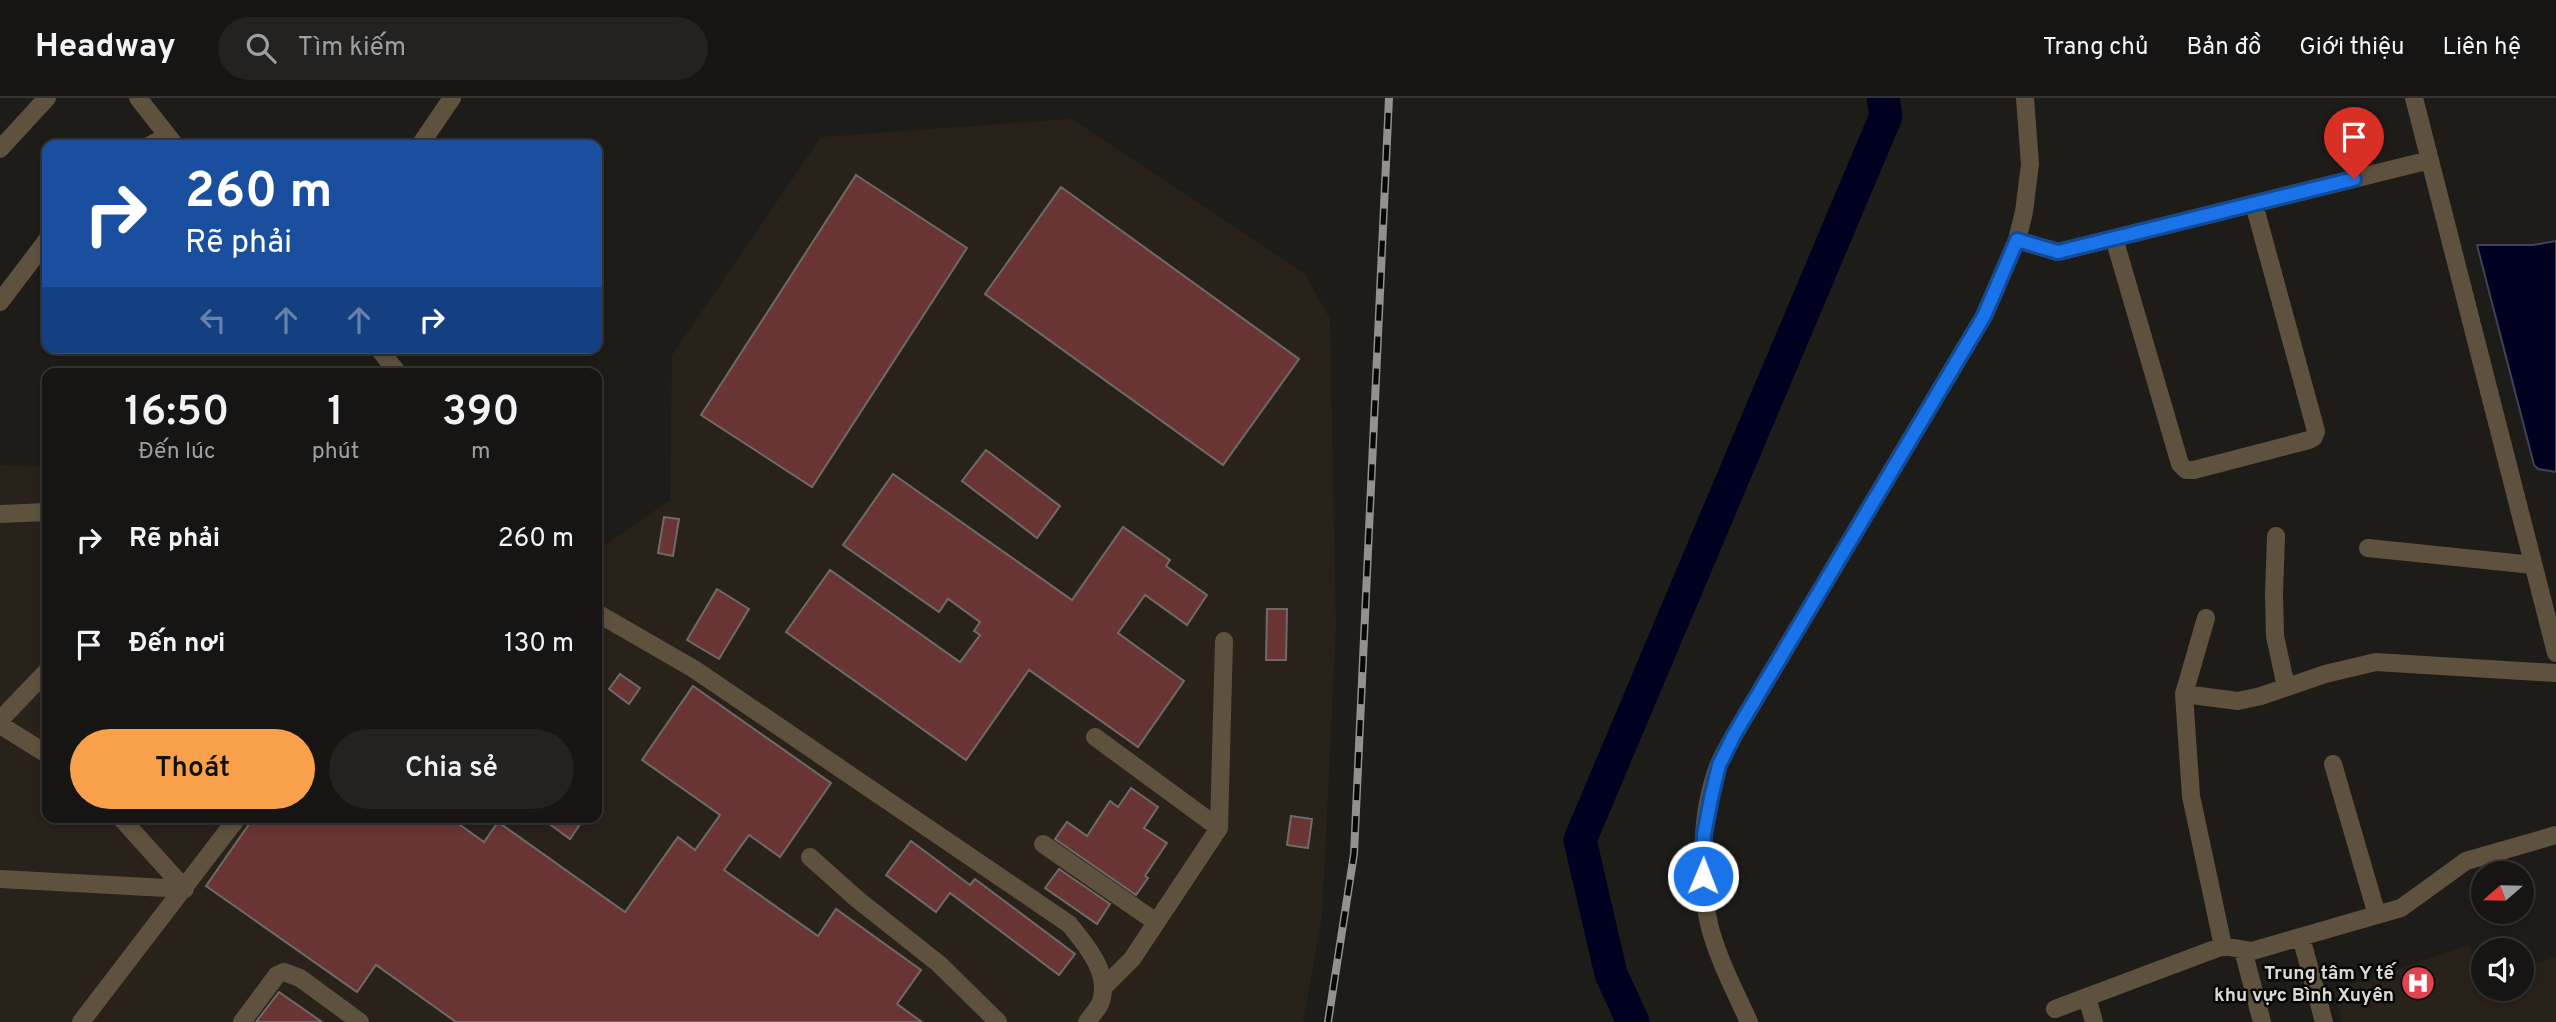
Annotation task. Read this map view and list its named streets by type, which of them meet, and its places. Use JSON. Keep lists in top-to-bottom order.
{
  "places": {
    "hospital": ["Trung tâm Y tế khu vực Bình Xuyên"]
  },
  "north": "left",
  "page": {
    "header": "Headway",
    "search": "Tìm kiếm",
    "nav": [
      "Trang chủ",
      "Bản đồ",
      "Giới thiệu",
      "Liên hệ"
    ],
    "turn": ["260 m", "Rẽ phải"],
    "eta": [
      "16:50",
      "Đến lúc",
      "1",
      "phút",
      "390",
      "m"
    ],
    "list": [
      {
        "name": "Rẽ phải",
        "value": "260 m"
      },
      {
        "name": "Đến nơi",
        "value": "130 m"
      }
    ],
    "buttons": ["Thoát", "Chia sẻ"]
  }
}
